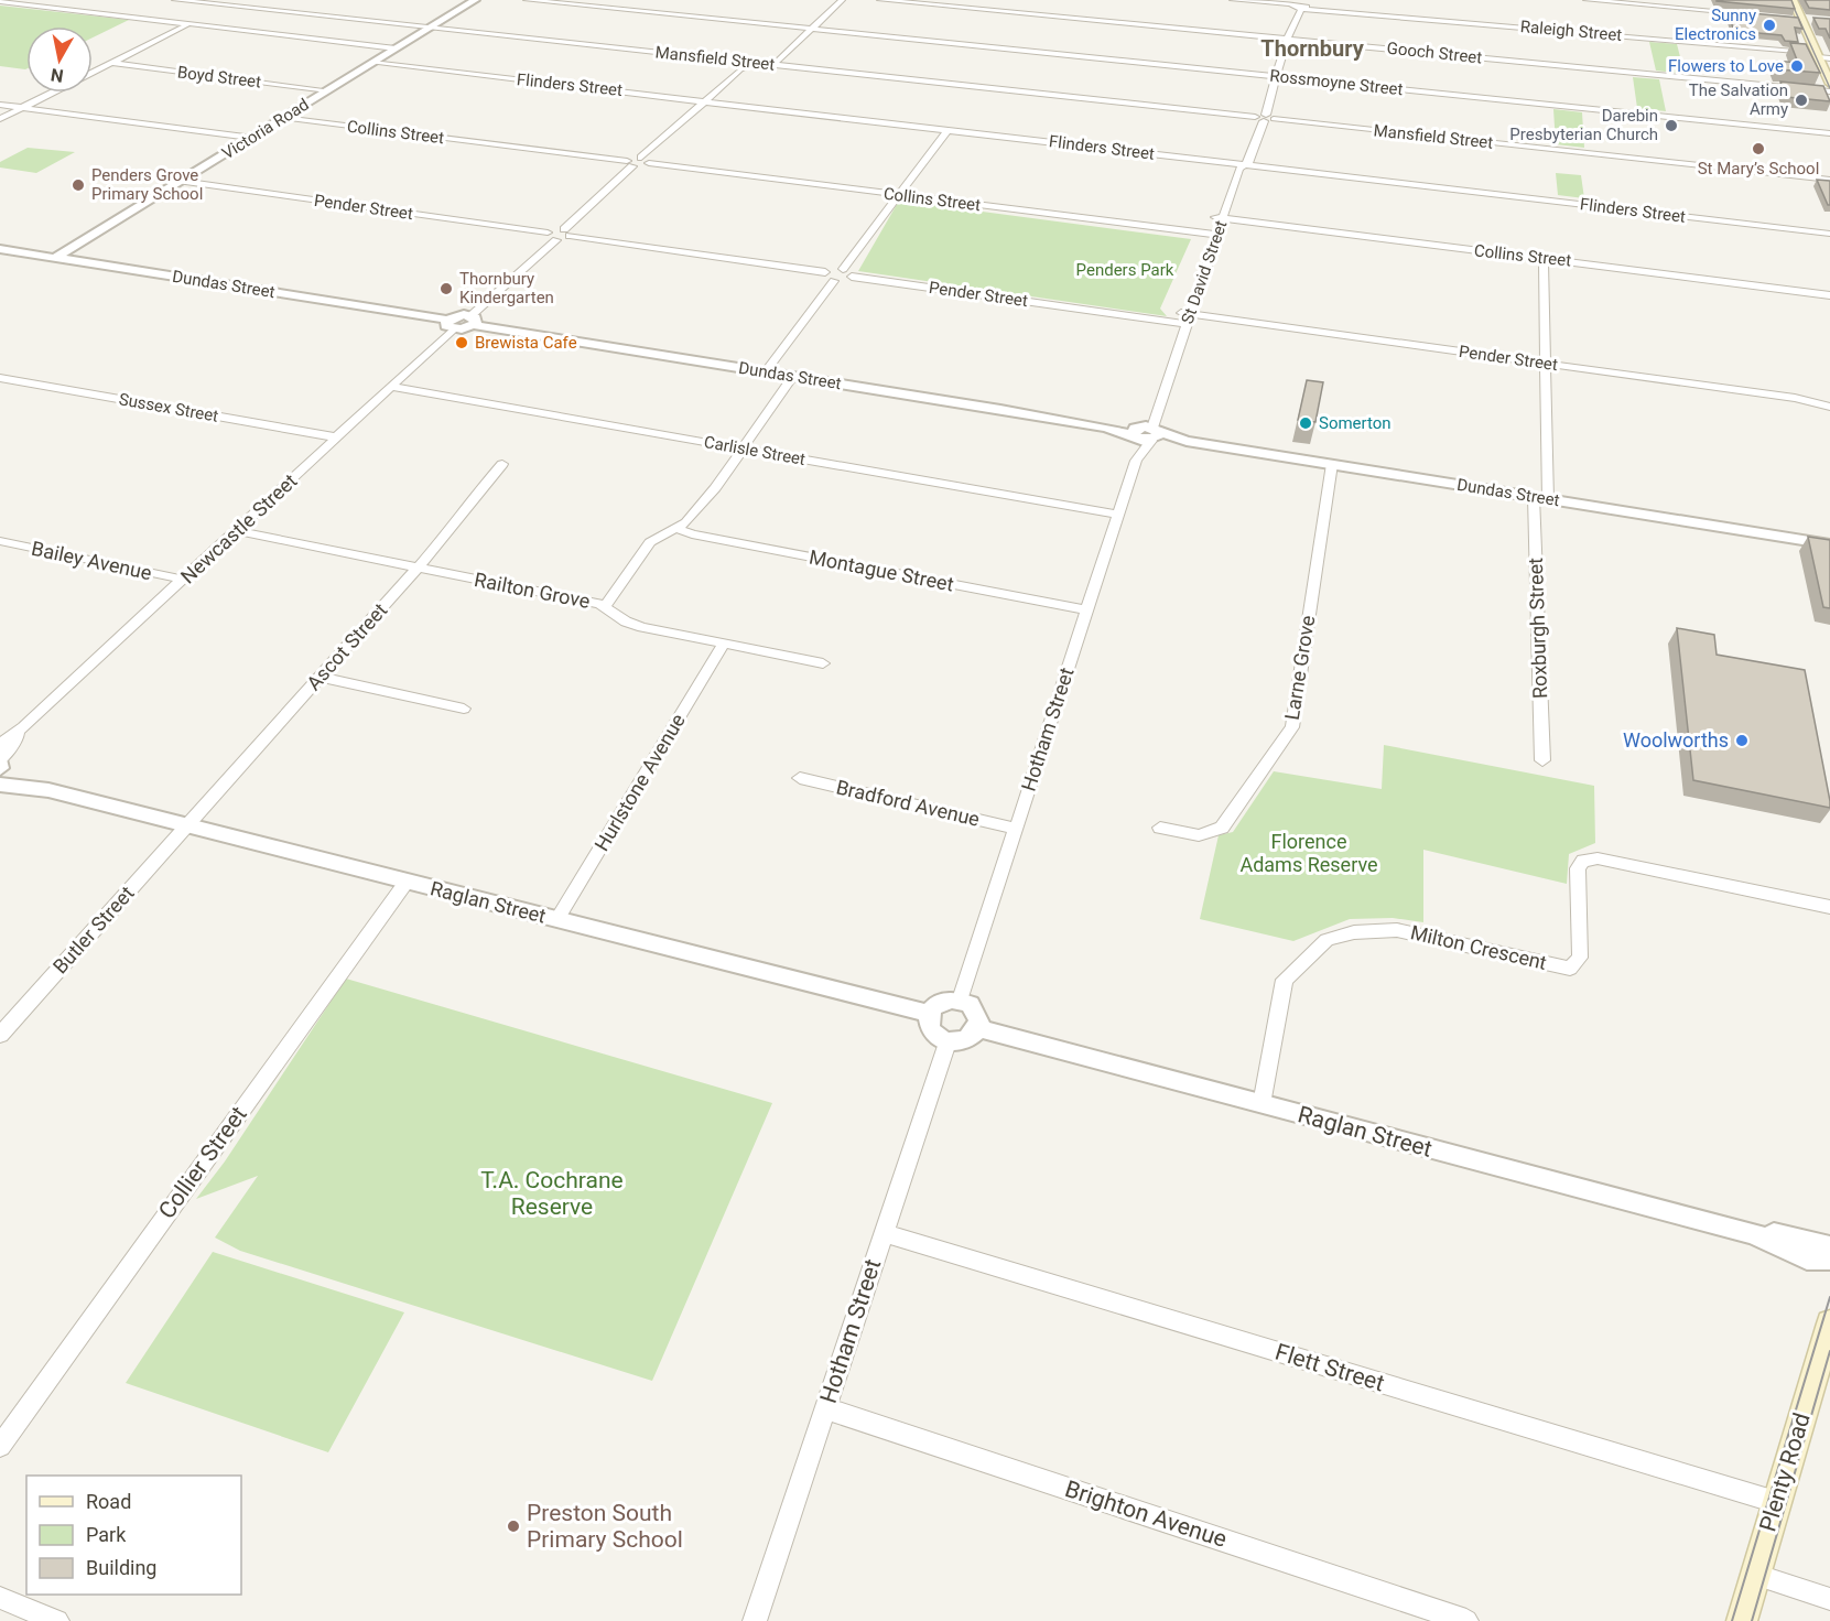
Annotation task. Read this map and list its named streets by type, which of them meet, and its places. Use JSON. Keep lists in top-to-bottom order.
{
  "streets": {
    "main road": ["Plenty Road"],
    "street": [
      "Raleigh Street",
      "Gooch Street",
      "Mansfield Street",
      "Boyd Street",
      "Rossmoyne Street",
      "Flinders Street",
      "Victoria Road",
      "Collins Street",
      "Pender Street",
      "St David Street",
      "Dundas Street",
      "Sussex Street",
      "Carlisle Street",
      "Newcastle Street",
      "Bailey Avenue",
      "Montague Street",
      "Railton Grove",
      "Roxburgh Street",
      "Ascot Street",
      "Larne Grove",
      "Hotham Street",
      "Hurlstone Avenue",
      "Bradford Avenue",
      "Raglan Street",
      "Butler Street",
      "Milton Crescent",
      "Collier Street",
      "Flett Street",
      "Brighton Avenue"
    ]
  },
  "crossings": [
    ["Raleigh Street", "St David Street"],
    ["Gooch Street", "St David Street"],
    ["Mansfield Street", "Victoria Road"],
    ["Mansfield Street", "St David Street"],
    ["Boyd Street", "Victoria Road"],
    ["Rossmoyne Street", "St David Street"],
    ["Flinders Street", "Victoria Road"],
    ["Flinders Street", "St David Street"],
    ["Victoria Road", "Collins Street"],
    ["Victoria Road", "Pender Street"],
    ["Victoria Road", "Dundas Street"],
    ["Collins Street", "St David Street"],
    ["Collins Street", "Roxburgh Street"],
    ["Pender Street", "St David Street"],
    ["Pender Street", "Roxburgh Street"],
    ["St David Street", "Dundas Street"],
    ["St David Street", "Hotham Street"],
    ["Dundas Street", "Newcastle Street"],
    ["Dundas Street", "Roxburgh Street"],
    ["Dundas Street", "Larne Grove"],
    ["Dundas Street", "Hotham Street"],
    ["Sussex Street", "Newcastle Street"],
    ["Carlisle Street", "Newcastle Street"],
    ["Carlisle Street", "Hotham Street"],
    ["Newcastle Street", "Bailey Avenue"],
    ["Newcastle Street", "Railton Grove"],
    ["Newcastle Street", "Raglan Street"],
    ["Montague Street", "Hotham Street"],
    ["Railton Grove", "Ascot Street"],
    ["Railton Grove", "Hurlstone Avenue"],
    ["Ascot Street", "Raglan Street"],
    ["Ascot Street", "Butler Street"],
    ["Hotham Street", "Bradford Avenue"],
    ["Hotham Street", "Raglan Street"],
    ["Hotham Street", "Flett Street"],
    ["Hotham Street", "Brighton Avenue"],
    ["Hurlstone Avenue", "Raglan Street"],
    ["Raglan Street", "Butler Street"],
    ["Raglan Street", "Milton Crescent"],
    ["Raglan Street", "Collier Street"],
    ["Flett Street", "Plenty Road"]
  ],
  "districts": ["Thornbury"],
  "parks": ["Penders Park", "Florence Adams Reserve", "T.A. Cochrane Reserve"],
  "places": [
    "Sunny Electronics",
    "Flowers to Love",
    "The Salvation Army",
    "Darebin Presbyterian Church",
    "St Mary’s School",
    "Penders Grove Primary School",
    "Thornbury Kindergarten",
    "Brewista Cafe",
    "Somerton",
    "Woolworths",
    "Preston South Primary School"
  ],
  "legend": ["Road", "Park", "Building"],
  "north": "bottom"
}
